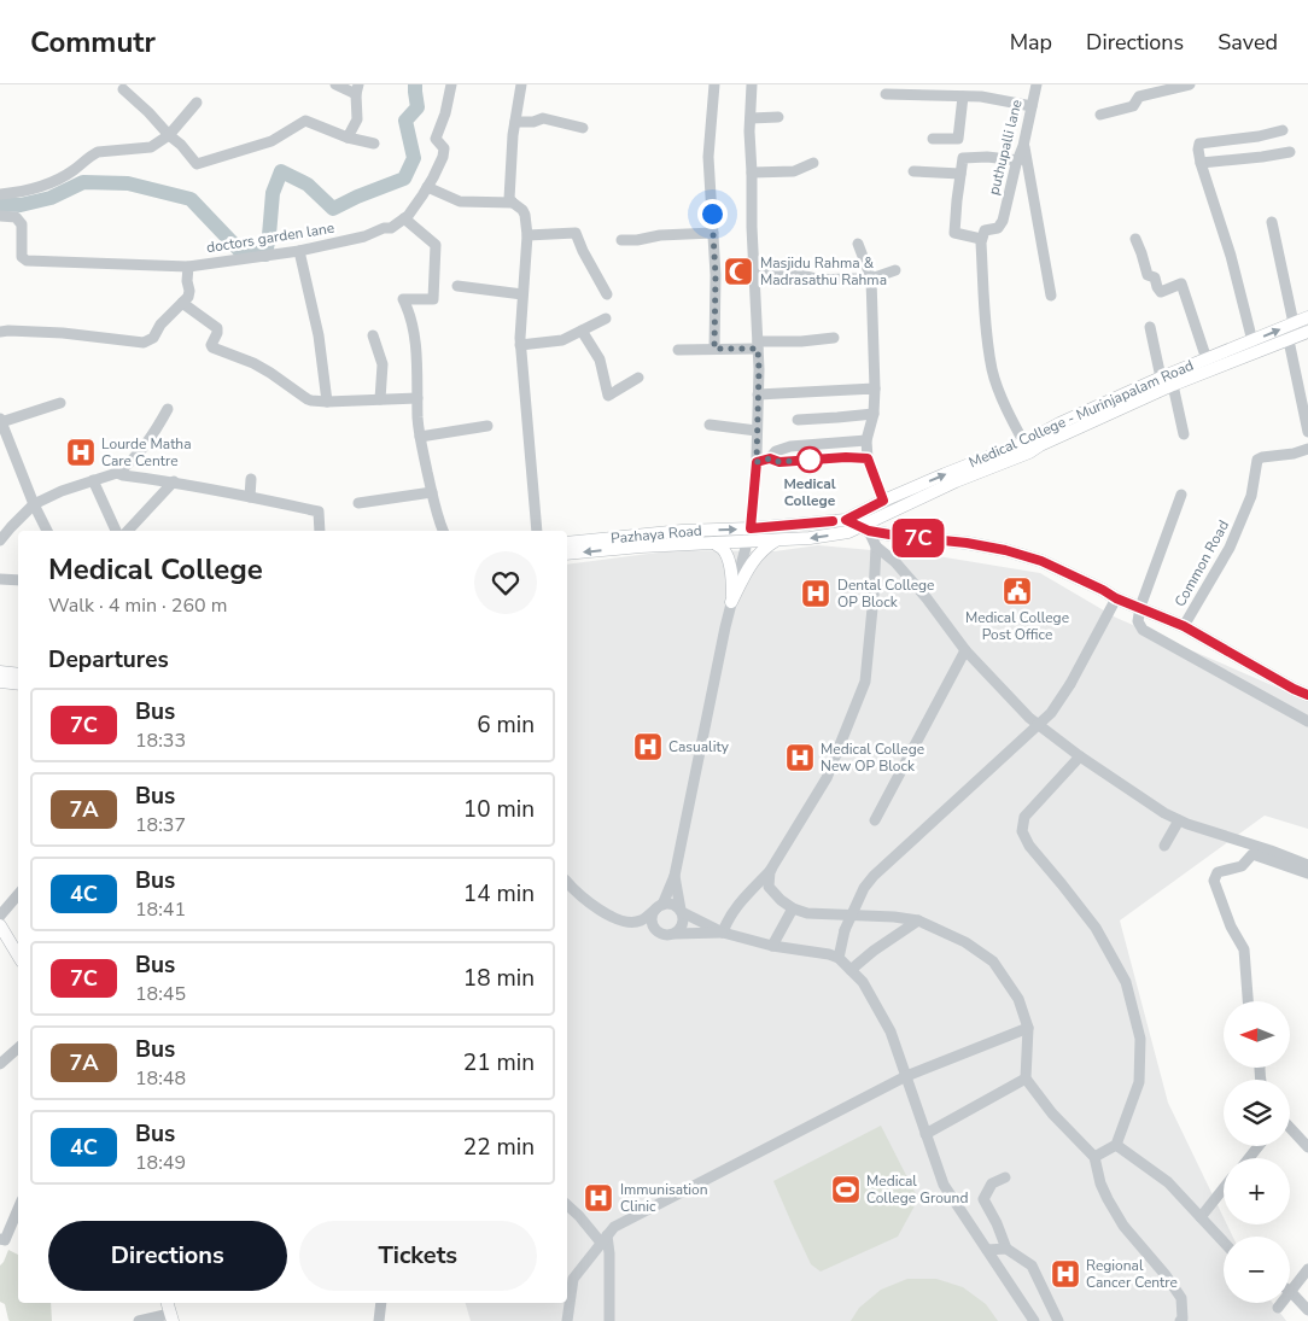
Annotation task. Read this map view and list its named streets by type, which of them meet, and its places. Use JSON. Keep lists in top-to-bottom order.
{
  "streets": {
    "main road": ["Medical College - Murinjapalam Road", "Pazhaya Road"],
    "street": ["puthupalli lane", "doctors garden lane", "Common Road"]
  },
  "crossings": [
    ["Medical College - Murinjapalam Road", "Pazhaya Road"]
  ],
  "places": {
    "mosque": ["Masjidu Rahma & Madrasathu Rahma"],
    "hospital": [
      "Lourde Matha Care Centre",
      "Dental College OP Block",
      "Casuality",
      "Medical College New OP Block",
      "Immunisation Clinic",
      "Regional Cancer Centre"
    ],
    "other": ["Medical College"],
    "public building": ["Medical College Post Office"],
    "sports": ["Medical College Ground"]
  },
  "lines": ["bus line 7C"],
  "north": "left",
  "page": {
    "header": "Commutr",
    "nav": ["Map", "Directions", "Saved"],
    "on_map": "7C",
    "heading": [
      ["Medical College", "Walk · 4 min · 260 m"],
      "Departures"
    ],
    "list": [
      {
        "mark": "7C",
        "name": "Bus",
        "note": "18:33",
        "value": "6 min"
      },
      {
        "mark": "7A",
        "name": "Bus",
        "note": "18:37",
        "value": "10 min"
      },
      {
        "mark": "4C",
        "name": "Bus",
        "note": "18:41",
        "value": "14 min"
      },
      {
        "mark": "7C",
        "name": "Bus",
        "note": "18:45",
        "value": "18 min"
      },
      {
        "mark": "7A",
        "name": "Bus",
        "note": "18:48",
        "value": "21 min"
      },
      {
        "mark": "4C",
        "name": "Bus",
        "note": "18:49",
        "value": "22 min"
      }
    ],
    "map_buttons": ["+", "−"],
    "buttons": ["Directions", "Tickets"]
  }
}
